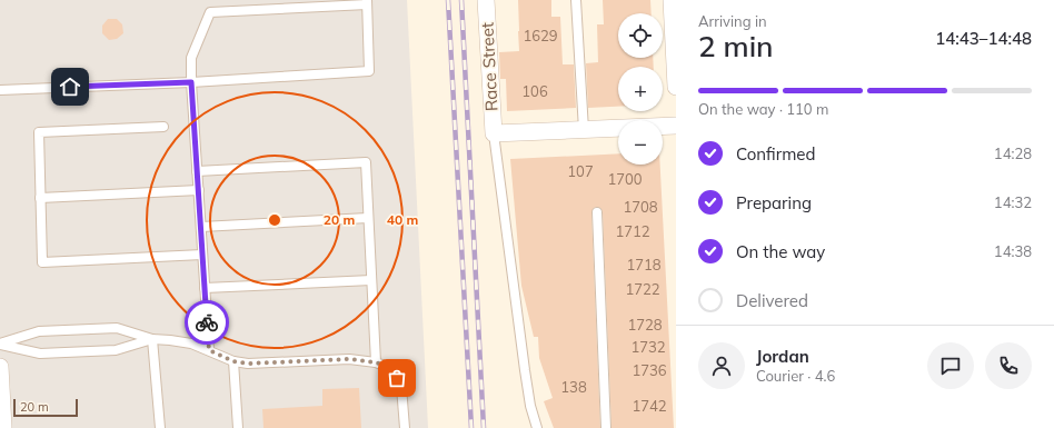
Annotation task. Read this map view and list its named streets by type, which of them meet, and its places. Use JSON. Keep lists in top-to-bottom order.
{
  "streets": {
    "street": ["Race Street"]
  },
  "house_numbers": [
    "1629",
    "106",
    "107",
    "1700",
    "1708",
    "1712",
    "1718",
    "1722",
    "1728",
    "1732",
    "1736",
    "138",
    "1742"
  ],
  "scale_bar": "20 m",
  "page": {
    "heading": ["2 min", "Arriving in", "14:43–14:48"],
    "panel": ["Jordan", "Courier · 4.6"],
    "map_buttons": ["+", "−"],
    "bar": "On the way · 110 m",
    "list": [
      ["Confirmed", "14:28"],
      ["Preparing", "14:32"],
      ["On the way", "14:38"],
      "Delivered"
    ],
    "scale": "20 m"
  },
  "rings": ["20 m", "40 m"]
}
